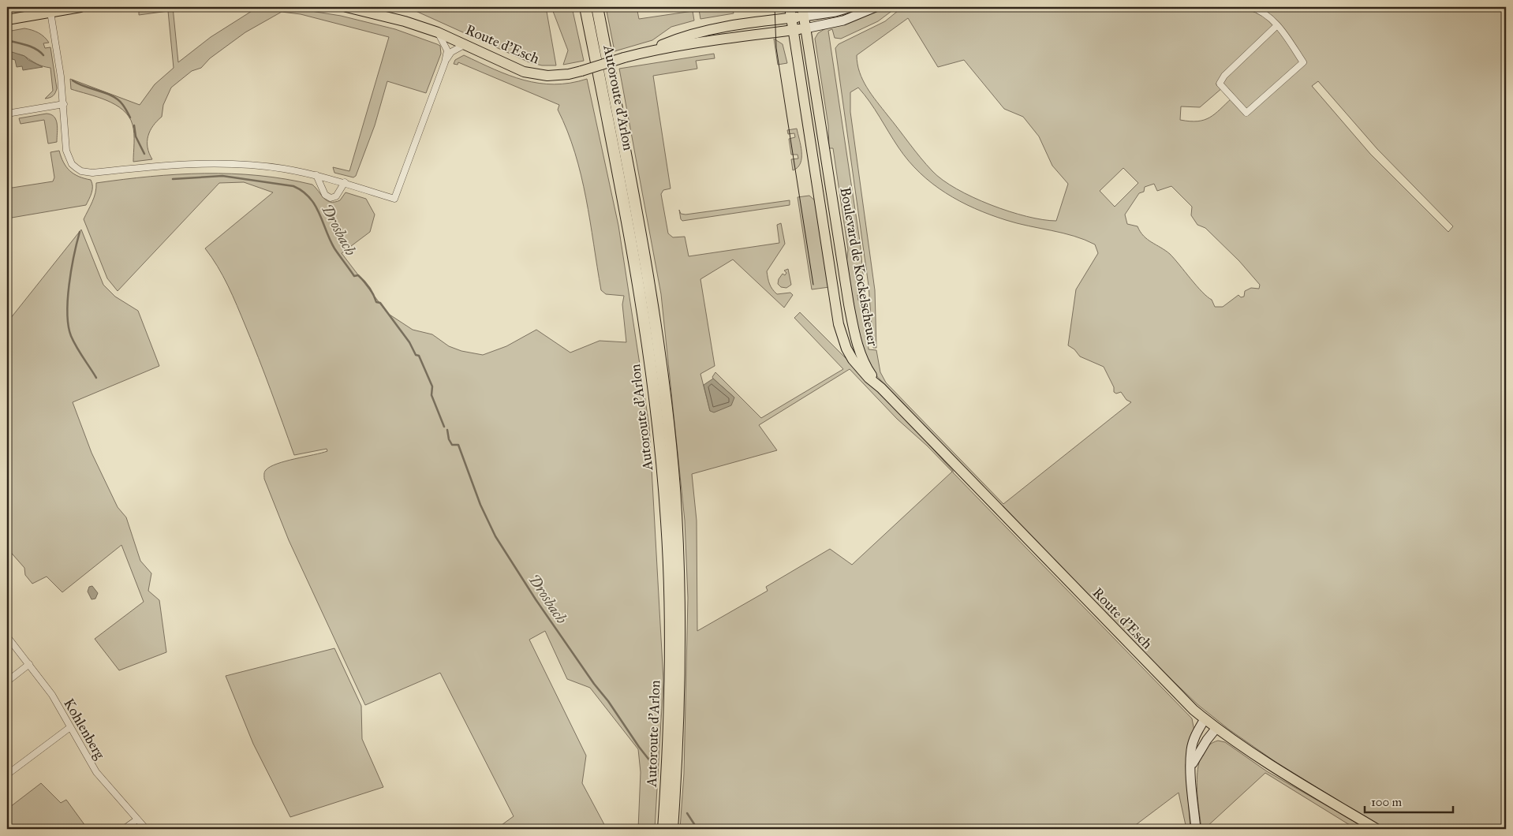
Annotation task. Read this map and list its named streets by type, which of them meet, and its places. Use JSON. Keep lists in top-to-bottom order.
{
  "streets": {
    "highway": ["Autoroute d'Arlon"],
    "main road": ["Route d'Esch", "Boulevard de Kockelscheuer"],
    "street": ["Kohlenberg"]
  },
  "crossings": [
    ["Route d'Esch", "Boulevard de Kockelscheuer"]
  ],
  "water": ["Drosbach"],
  "scale_bar": "100 m"
}
